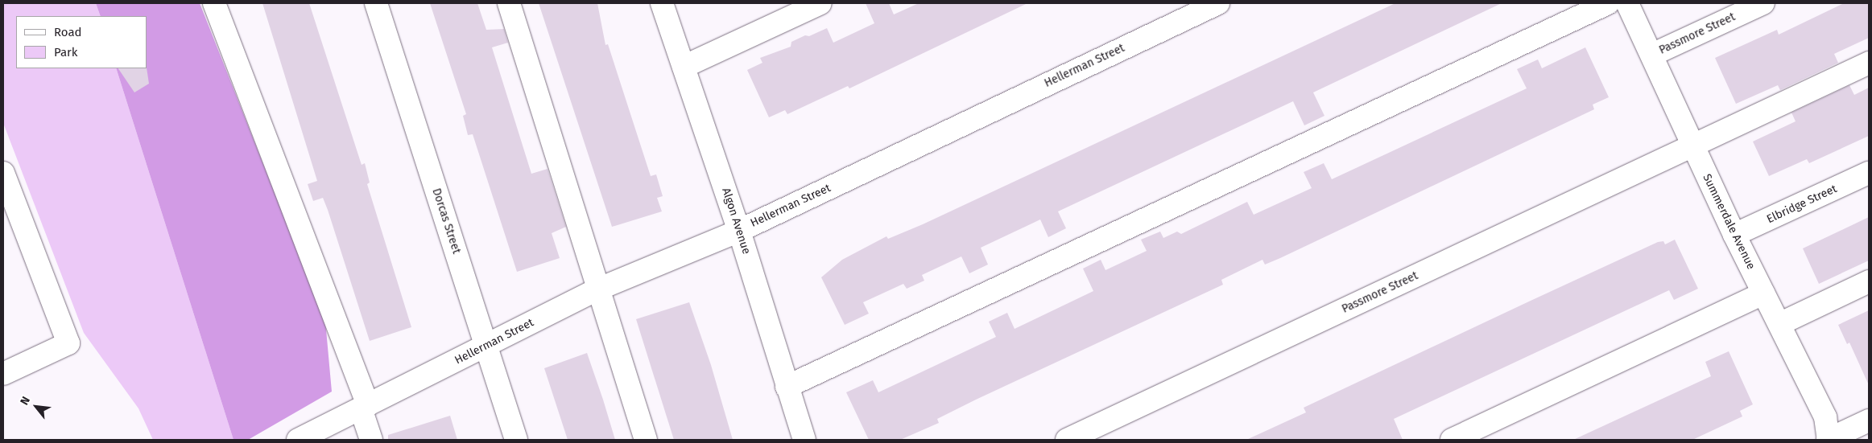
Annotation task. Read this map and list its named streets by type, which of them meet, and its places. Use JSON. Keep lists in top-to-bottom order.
{
  "streets": {
    "street": [
      "Passmore Street",
      "Hellerman Street",
      "Elbridge Street",
      "Dorcas Street",
      "Algon Avenue",
      "Summerdale Avenue"
    ]
  },
  "crossings": [
    ["Passmore Street", "Summerdale Avenue"],
    ["Hellerman Street", "Dorcas Street"],
    ["Hellerman Street", "Algon Avenue"],
    ["Elbridge Street", "Summerdale Avenue"]
  ],
  "legend": ["Road", "Park"],
  "north": "top left"
}
